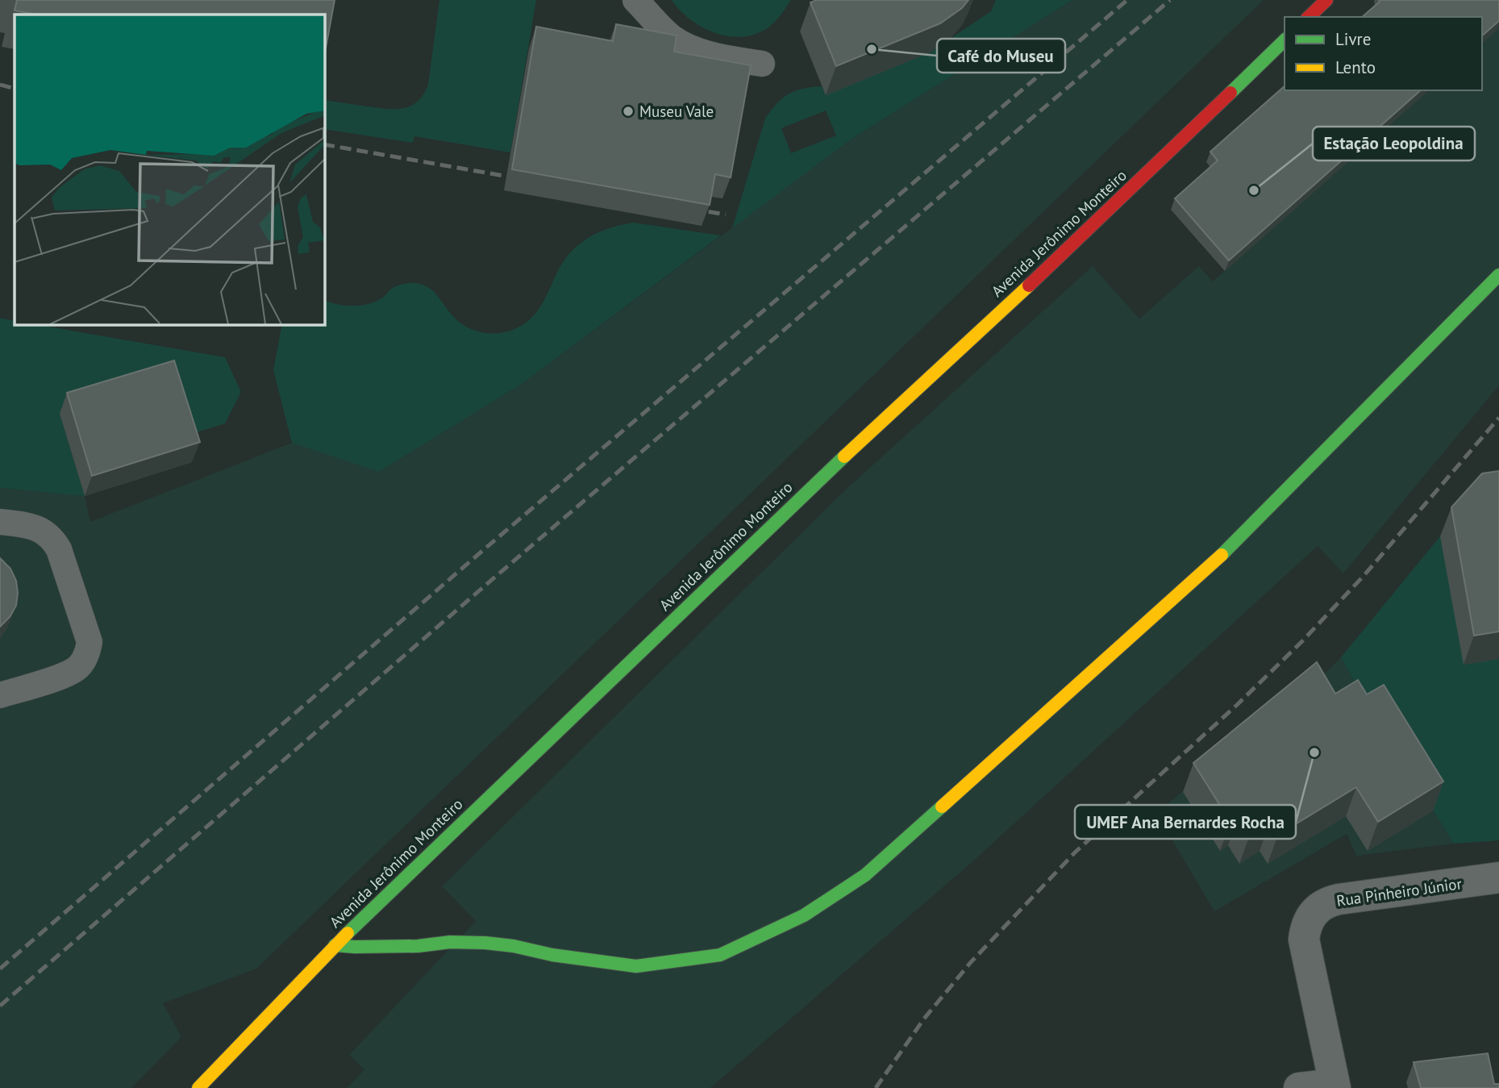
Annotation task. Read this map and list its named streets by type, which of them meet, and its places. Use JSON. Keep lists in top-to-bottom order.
{
  "streets": {
    "street": ["Avenida Jerônimo Monteiro", "Rua Pinheiro Júnior"]
  },
  "places": [
    "Café do Museu",
    "Museu Vale",
    "Estação Leopoldina",
    "UMEF Ana Bernardes Rocha"
  ],
  "legend": ["Livre", "Lento"]
}
